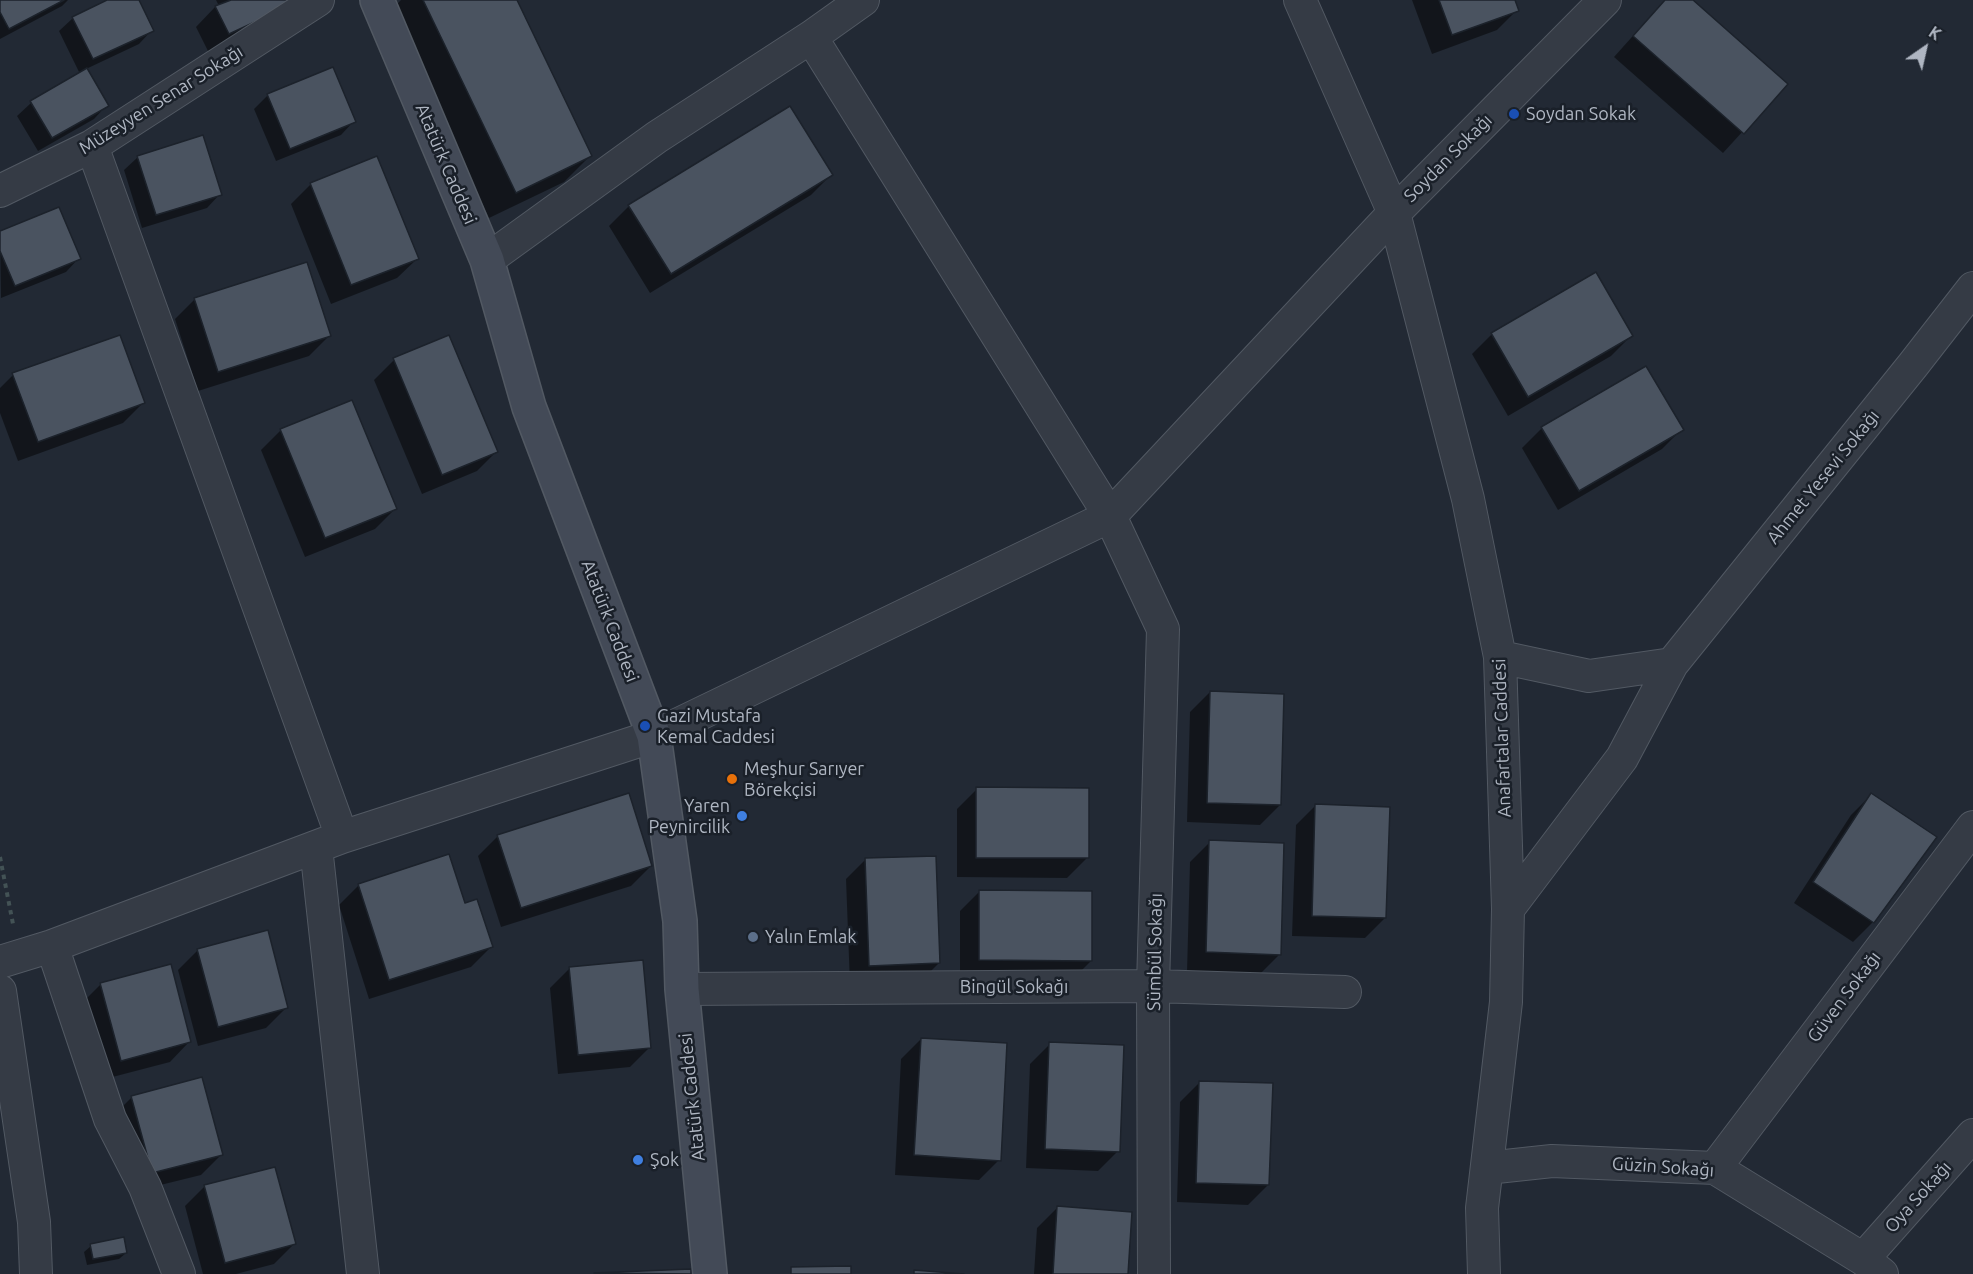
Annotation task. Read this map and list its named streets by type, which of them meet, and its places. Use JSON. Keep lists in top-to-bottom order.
{
  "streets": {
    "main road": ["Atatürk Caddesi"],
    "street": [
      "Müzeyyen Senar Sokağı",
      "Soydan Sokağı",
      "Ahmet Yesevi Sokağı",
      "Anafartalar Caddesi",
      "Sümbül Sokağı",
      "Bingül Sokağı",
      "Güven Sokağı",
      "Güzin Sokağı",
      "Oya Sokağı"
    ]
  },
  "crossings": [
    ["Soydan Sokağı", "Anafartalar Caddesi"],
    ["Soydan Sokağı", "Sümbül Sokağı"],
    ["Atatürk Caddesi", "Bingül Sokağı"],
    ["Ahmet Yesevi Sokağı", "Anafartalar Caddesi"],
    ["Anafartalar Caddesi", "Güzin Sokağı"],
    ["Sümbül Sokağı", "Bingül Sokağı"],
    ["Güven Sokağı", "Güzin Sokağı"],
    ["Güzin Sokağı", "Oya Sokağı"]
  ],
  "places": [
    "Soydan Sokak",
    "Gazi Mustafa Kemal Caddesi",
    "Meşhur Sarıyer Börekçisi",
    "Yaren Peynircilik",
    "Yalın Emlak",
    "Şok"
  ],
  "north": "top right"
}
